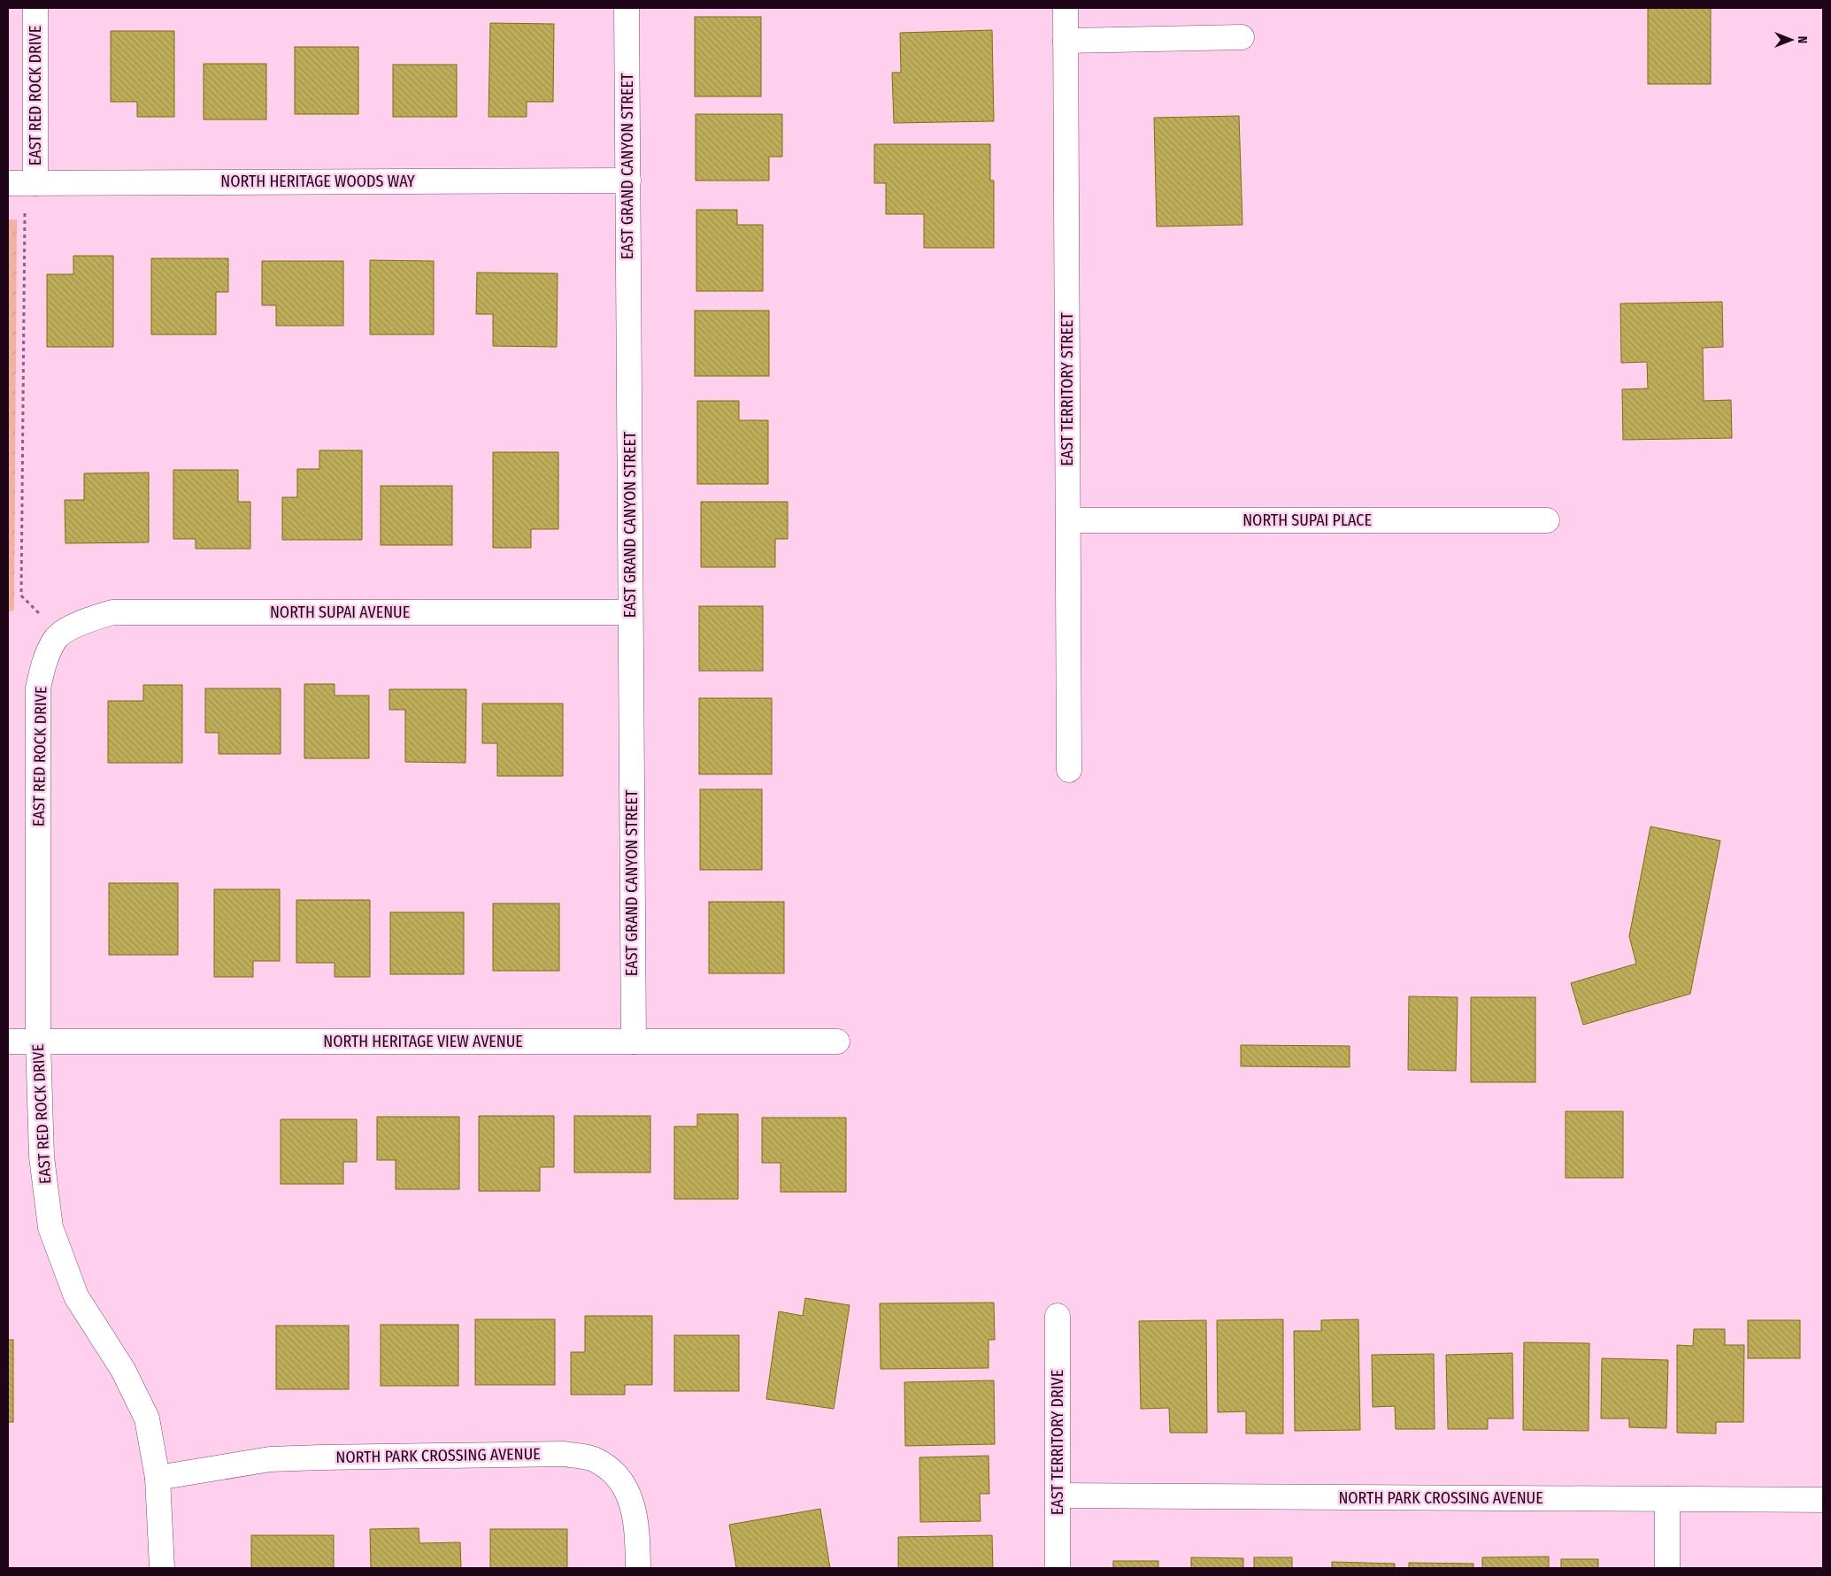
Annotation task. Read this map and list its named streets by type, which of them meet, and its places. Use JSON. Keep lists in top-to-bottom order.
{
  "streets": {
    "street": [
      "EAST RED ROCK DRIVE",
      "EAST GRAND CANYON STREET",
      "NORTH HERITAGE WOODS WAY",
      "EAST TERRITORY STREET",
      "NORTH SUPAI PLACE",
      "NORTH SUPAI AVENUE",
      "NORTH HERITAGE VIEW AVENUE",
      "EAST TERRITORY DRIVE",
      "NORTH PARK CROSSING AVENUE"
    ]
  },
  "crossings": [
    ["EAST RED ROCK DRIVE", "NORTH HERITAGE WOODS WAY"],
    ["EAST RED ROCK DRIVE", "NORTH SUPAI AVENUE"],
    ["EAST RED ROCK DRIVE", "NORTH HERITAGE VIEW AVENUE"],
    ["EAST RED ROCK DRIVE", "NORTH PARK CROSSING AVENUE"],
    ["EAST GRAND CANYON STREET", "NORTH HERITAGE WOODS WAY"],
    ["EAST GRAND CANYON STREET", "NORTH SUPAI AVENUE"],
    ["EAST GRAND CANYON STREET", "NORTH HERITAGE VIEW AVENUE"],
    ["EAST TERRITORY STREET", "NORTH SUPAI PLACE"],
    ["EAST TERRITORY DRIVE", "NORTH PARK CROSSING AVENUE"]
  ],
  "north": "right"
}
